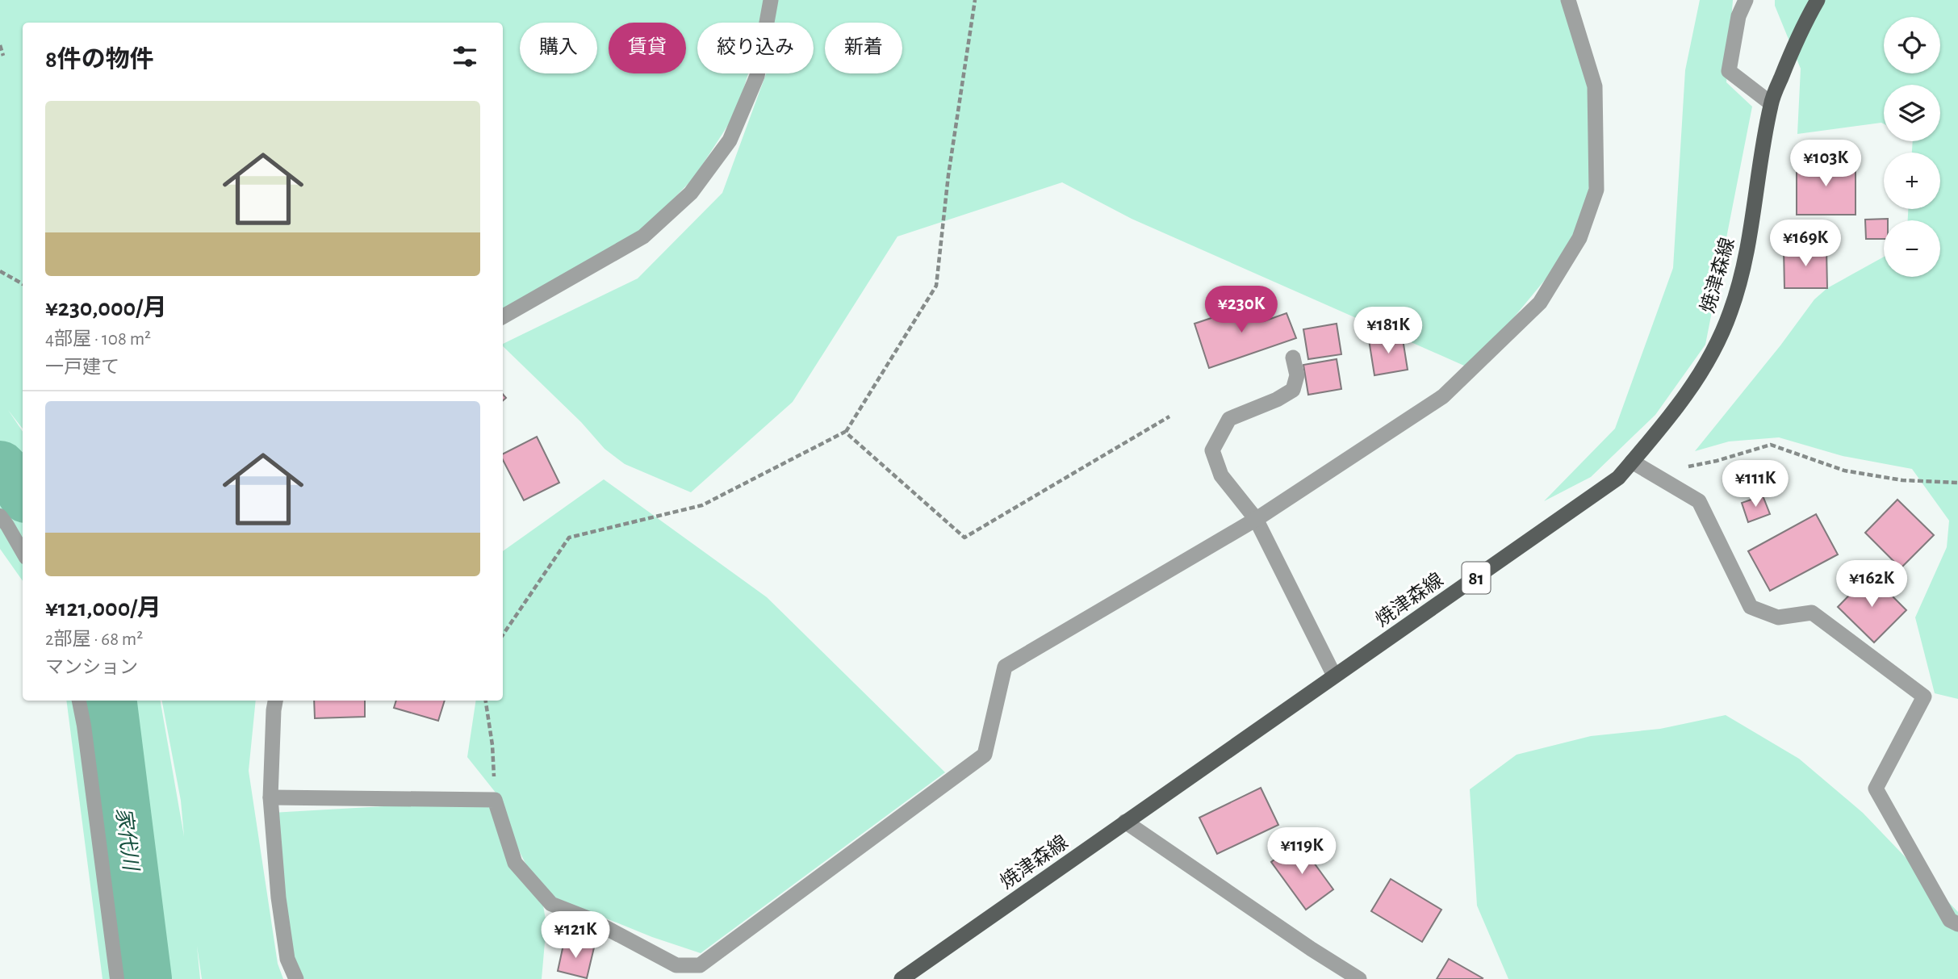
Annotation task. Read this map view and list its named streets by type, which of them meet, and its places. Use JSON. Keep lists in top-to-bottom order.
{
  "streets": {
    "main road": ["焼津森線", "81"]
  },
  "water": ["家代川"],
  "page": {
    "map_buttons": ["+", "−"],
    "chip": [
      "購入",
      "賃貸",
      "絞り込み",
      "新着"
    ],
    "heading": "8件の物件",
    "list": [
      {
        "name": "¥230,000/月",
        "note": "4部屋 · 108 m² · 一戸建て"
      },
      {
        "name": "¥121,000/月",
        "note": "2部屋 · 68 m² · マンション"
      }
    ],
    "price": [
      "¥103K",
      "¥169K",
      "¥230K",
      "¥181K",
      "¥111K",
      "¥162K",
      "¥119K",
      "¥121K"
    ]
  }
}
